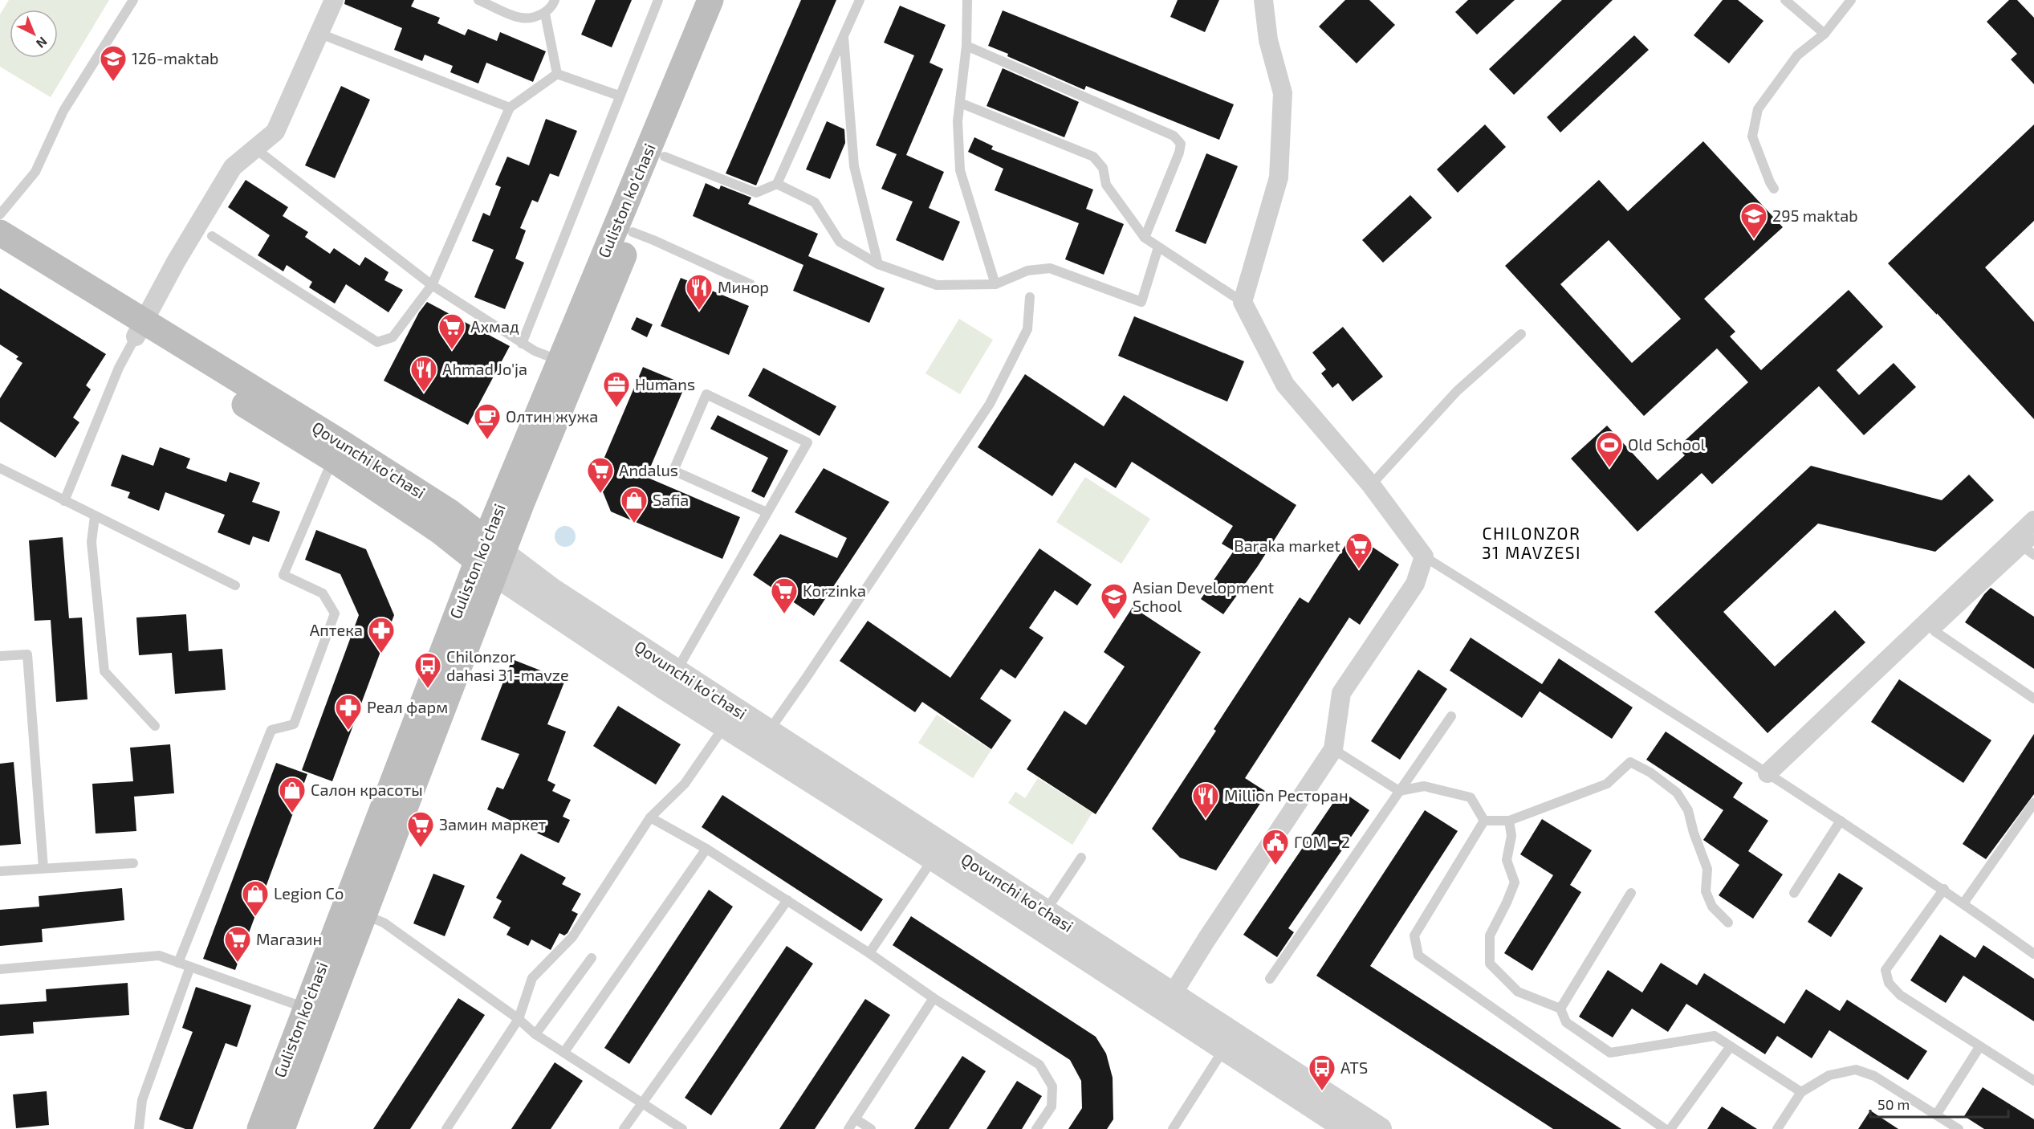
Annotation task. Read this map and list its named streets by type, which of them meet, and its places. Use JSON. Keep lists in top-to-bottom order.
{
  "streets": {
    "main road": ["Guliston ko'chasi", "Qovunchi ko'chasi"]
  },
  "crossings": [
    ["Guliston ko'chasi", "Qovunchi ko'chasi"]
  ],
  "districts": ["CHILONZOR 31 MAVZESI"],
  "places": {
    "school or university": ["126-maktab", "295 maktab", "Asian Development School"],
    "restaurant": ["Минор", "Ahmad Jo'ja", "Million Ресторан"],
    "supermarket": [
      "Ахмад",
      "Andalus",
      "Baraka market",
      "Korzinka",
      "Замин маркет",
      "Магазин"
    ],
    "office": ["Humans"],
    "cafe": ["Олтин жужа"],
    "sports": ["Old School"],
    "shop": ["Safia", "Салон красоты", "Legion Co"],
    "pharmacy": ["Аптека", "Реал фарм"],
    "bus stop": ["Chilonzor dahasi 31-mavze", "ATS"],
    "public building": ["ГОМ - 2"]
  },
  "scale_bar": "50 m",
  "north": "bottom right"
}
